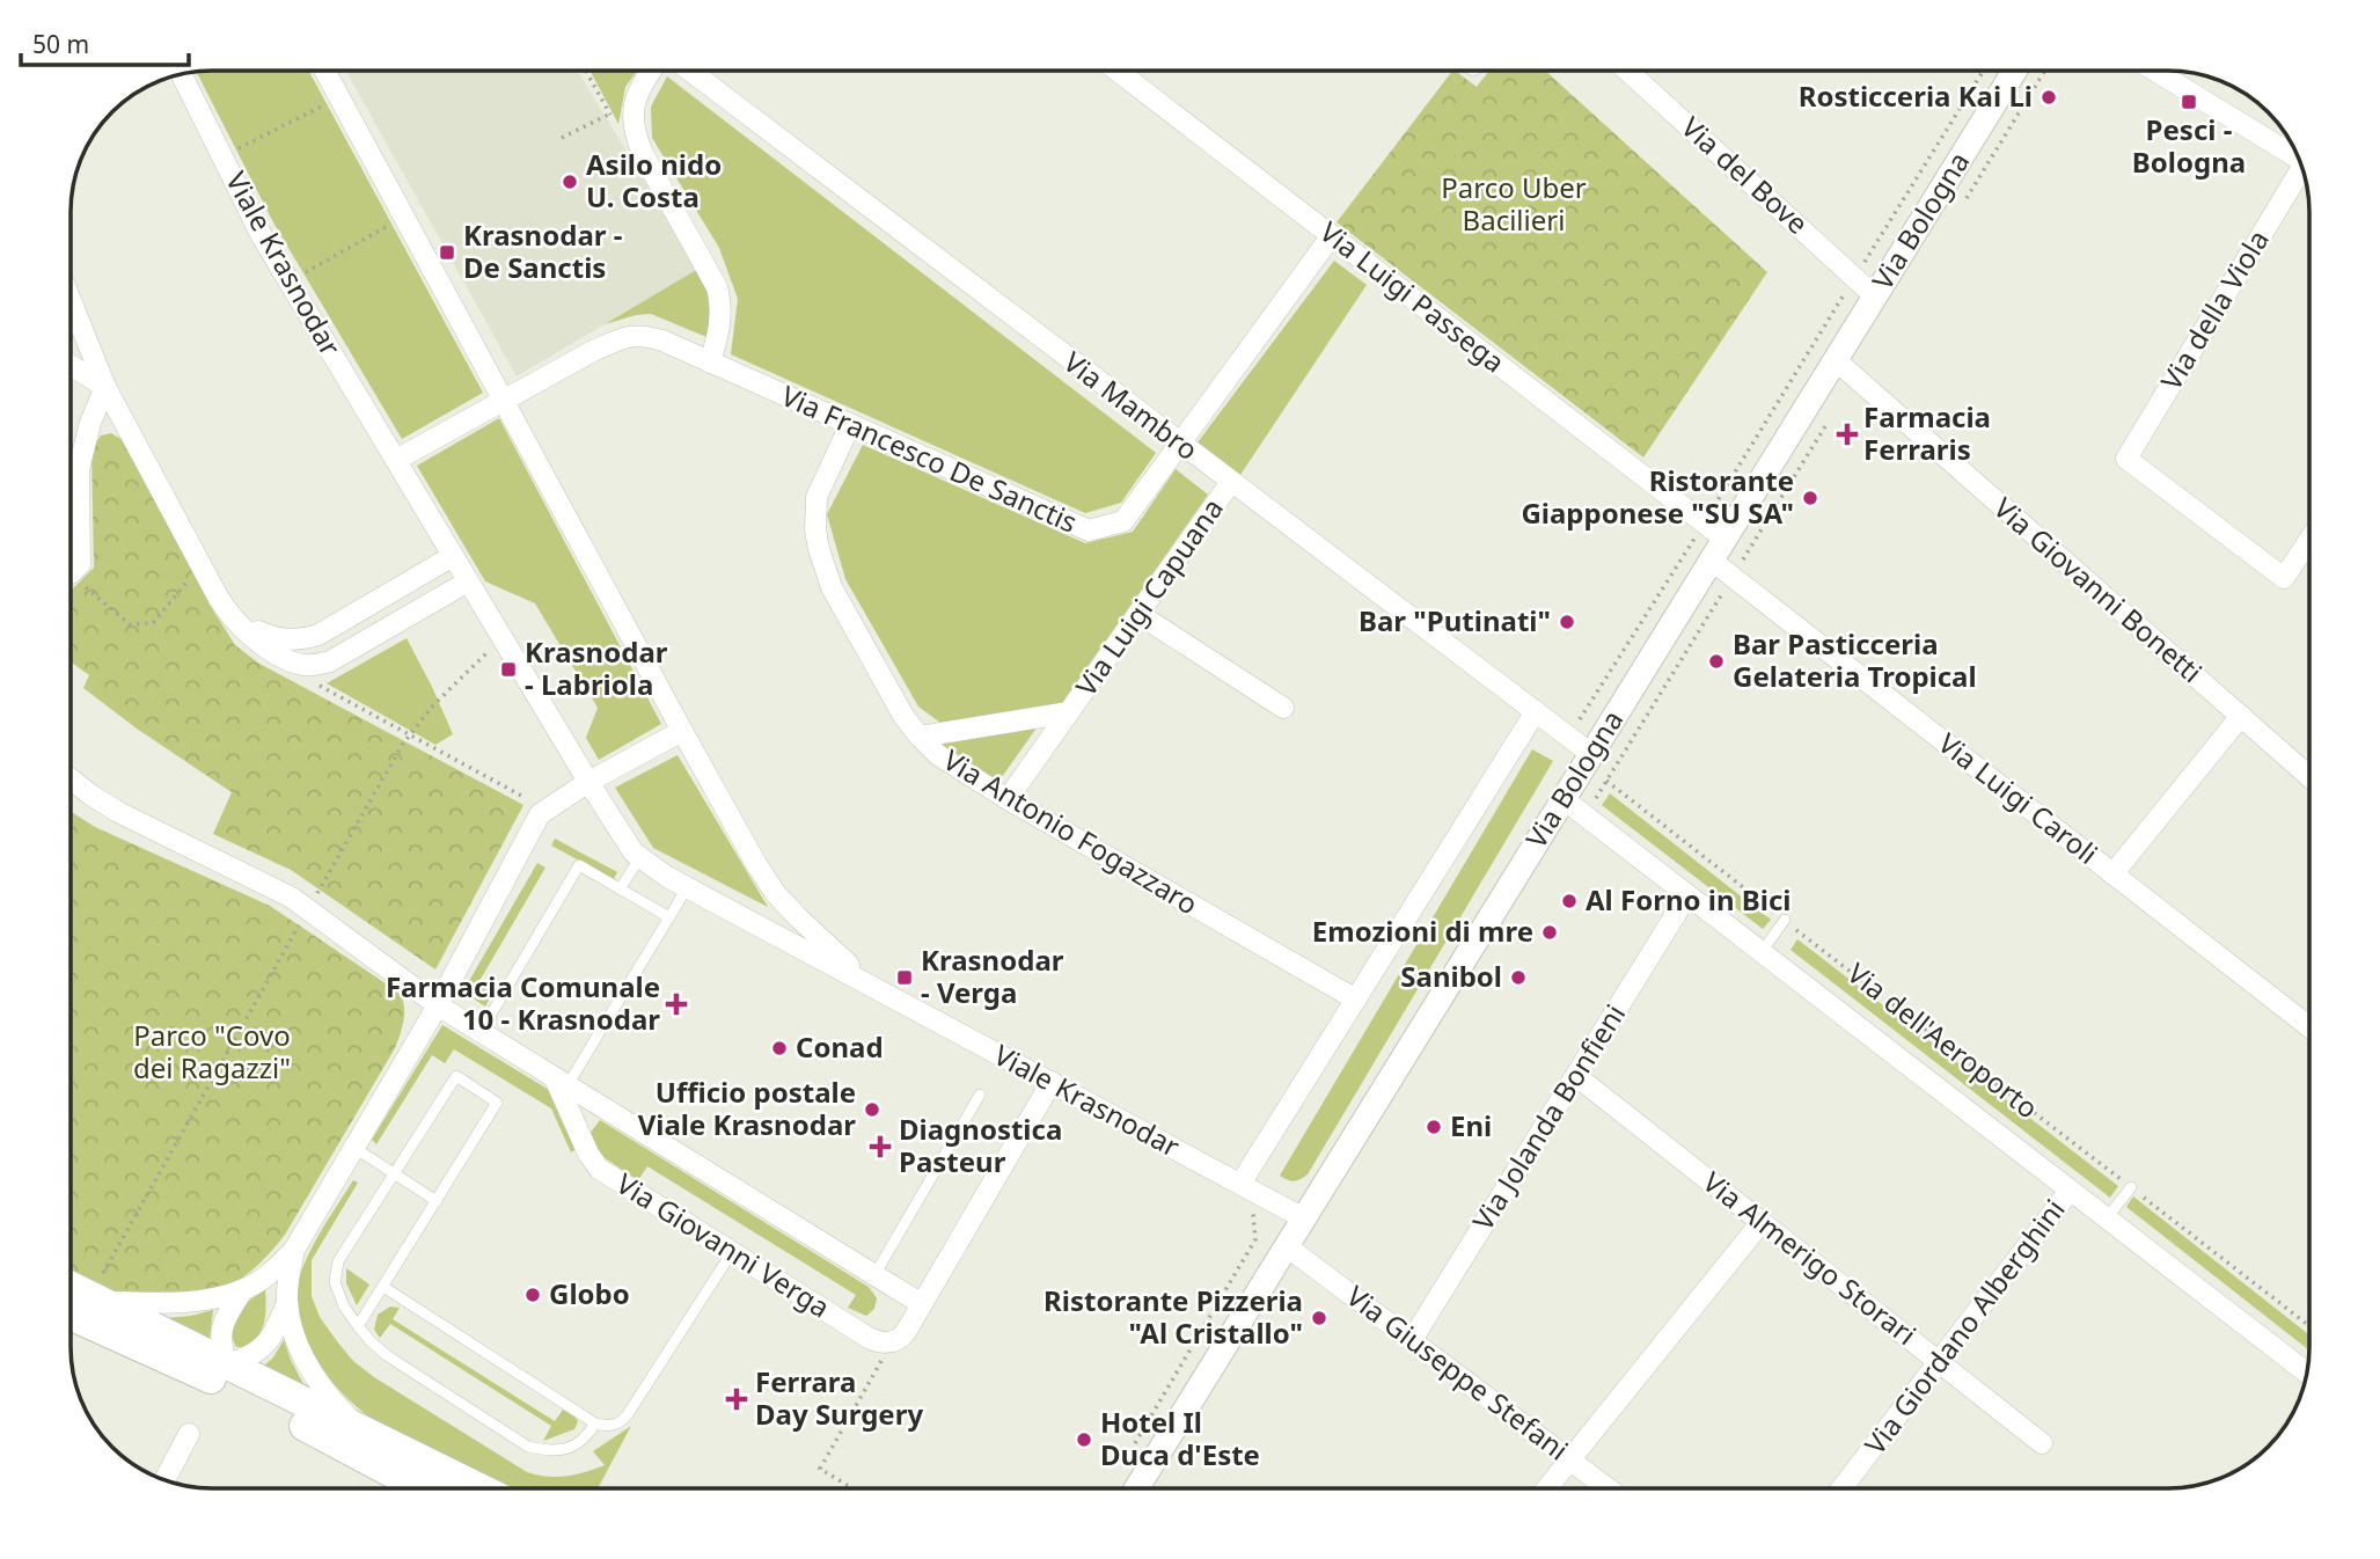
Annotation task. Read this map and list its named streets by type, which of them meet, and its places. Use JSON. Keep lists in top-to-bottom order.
{
  "streets": {
    "street": [
      "Via del Bove",
      "Via Bologna",
      "Viale Krasnodar",
      "Via Luigi Passega",
      "Via della Viola",
      "Via Mambro",
      "Via Francesco De Sanctis",
      "Via Giovanni Bonetti",
      "Via Luigi Capuana",
      "Via Luigi Caroli",
      "Via Antonio Fogazzaro",
      "Via dell'Aeroporto",
      "Via Jolanda Bonfieni",
      "Via Giovanni Verga",
      "Via Almerigo Storari",
      "Via Giordano Alberghini",
      "Via Giuseppe Stefani"
    ]
  },
  "crossings": [
    ["Via del Bove", "Via Bologna"],
    ["Via Bologna", "Viale Krasnodar"],
    ["Via Bologna", "Via Luigi Passega"],
    ["Via Bologna", "Via Mambro"],
    ["Via Bologna", "Via Giovanni Bonetti"],
    ["Via Bologna", "Via Luigi Caroli"],
    ["Via Bologna", "Via dell'Aeroporto"],
    ["Via Bologna", "Via Giuseppe Stefani"],
    ["Viale Krasnodar", "Via Francesco De Sanctis"],
    ["Via Luigi Passega", "Via Francesco De Sanctis"],
    ["Via Mambro", "Via Francesco De Sanctis"],
    ["Via Mambro", "Via Luigi Capuana"],
    ["Via Francesco De Sanctis", "Via Antonio Fogazzaro"],
    ["Via Luigi Capuana", "Via Antonio Fogazzaro"],
    ["Via dell'Aeroporto", "Via Jolanda Bonfieni"],
    ["Via dell'Aeroporto", "Via Giordano Alberghini"],
    ["Via Jolanda Bonfieni", "Via Almerigo Storari"],
    ["Via Jolanda Bonfieni", "Via Giuseppe Stefani"],
    ["Via Almerigo Storari", "Via Giordano Alberghini"]
  ],
  "parks": ["Parco Uber Bacilieri", "Parco \"Covo dei Ragazzi\""],
  "places": {
    "other": [
      "Rosticceria Kai Li",
      "Asilo nido U. Costa",
      "Ristorante Giapponese \"SU SA\"",
      "Bar \"Putinati\"",
      "Bar Pasticceria Gelateria Tropical",
      "Al Forno in Bici",
      "Emozioni di mre",
      "Sanibol",
      "Conad",
      "Ufficio postale Viale Krasnodar",
      "Eni",
      "Globo",
      "Ristorante Pizzeria \"Al Cristallo\"",
      "Hotel Il Duca d'Este"
    ],
    "transit": [
      "Pesci - Bologna",
      "Krasnodar - De Sanctis",
      "Krasnodar - Labriola",
      "Krasnodar - Verga"
    ],
    "health": [
      "Farmacia Ferraris",
      "Farmacia Comunale 10 - Krasnodar",
      "Diagnostica Pasteur",
      "Ferrara Day Surgery"
    ]
  },
  "scale_bar": "50 m"
}
